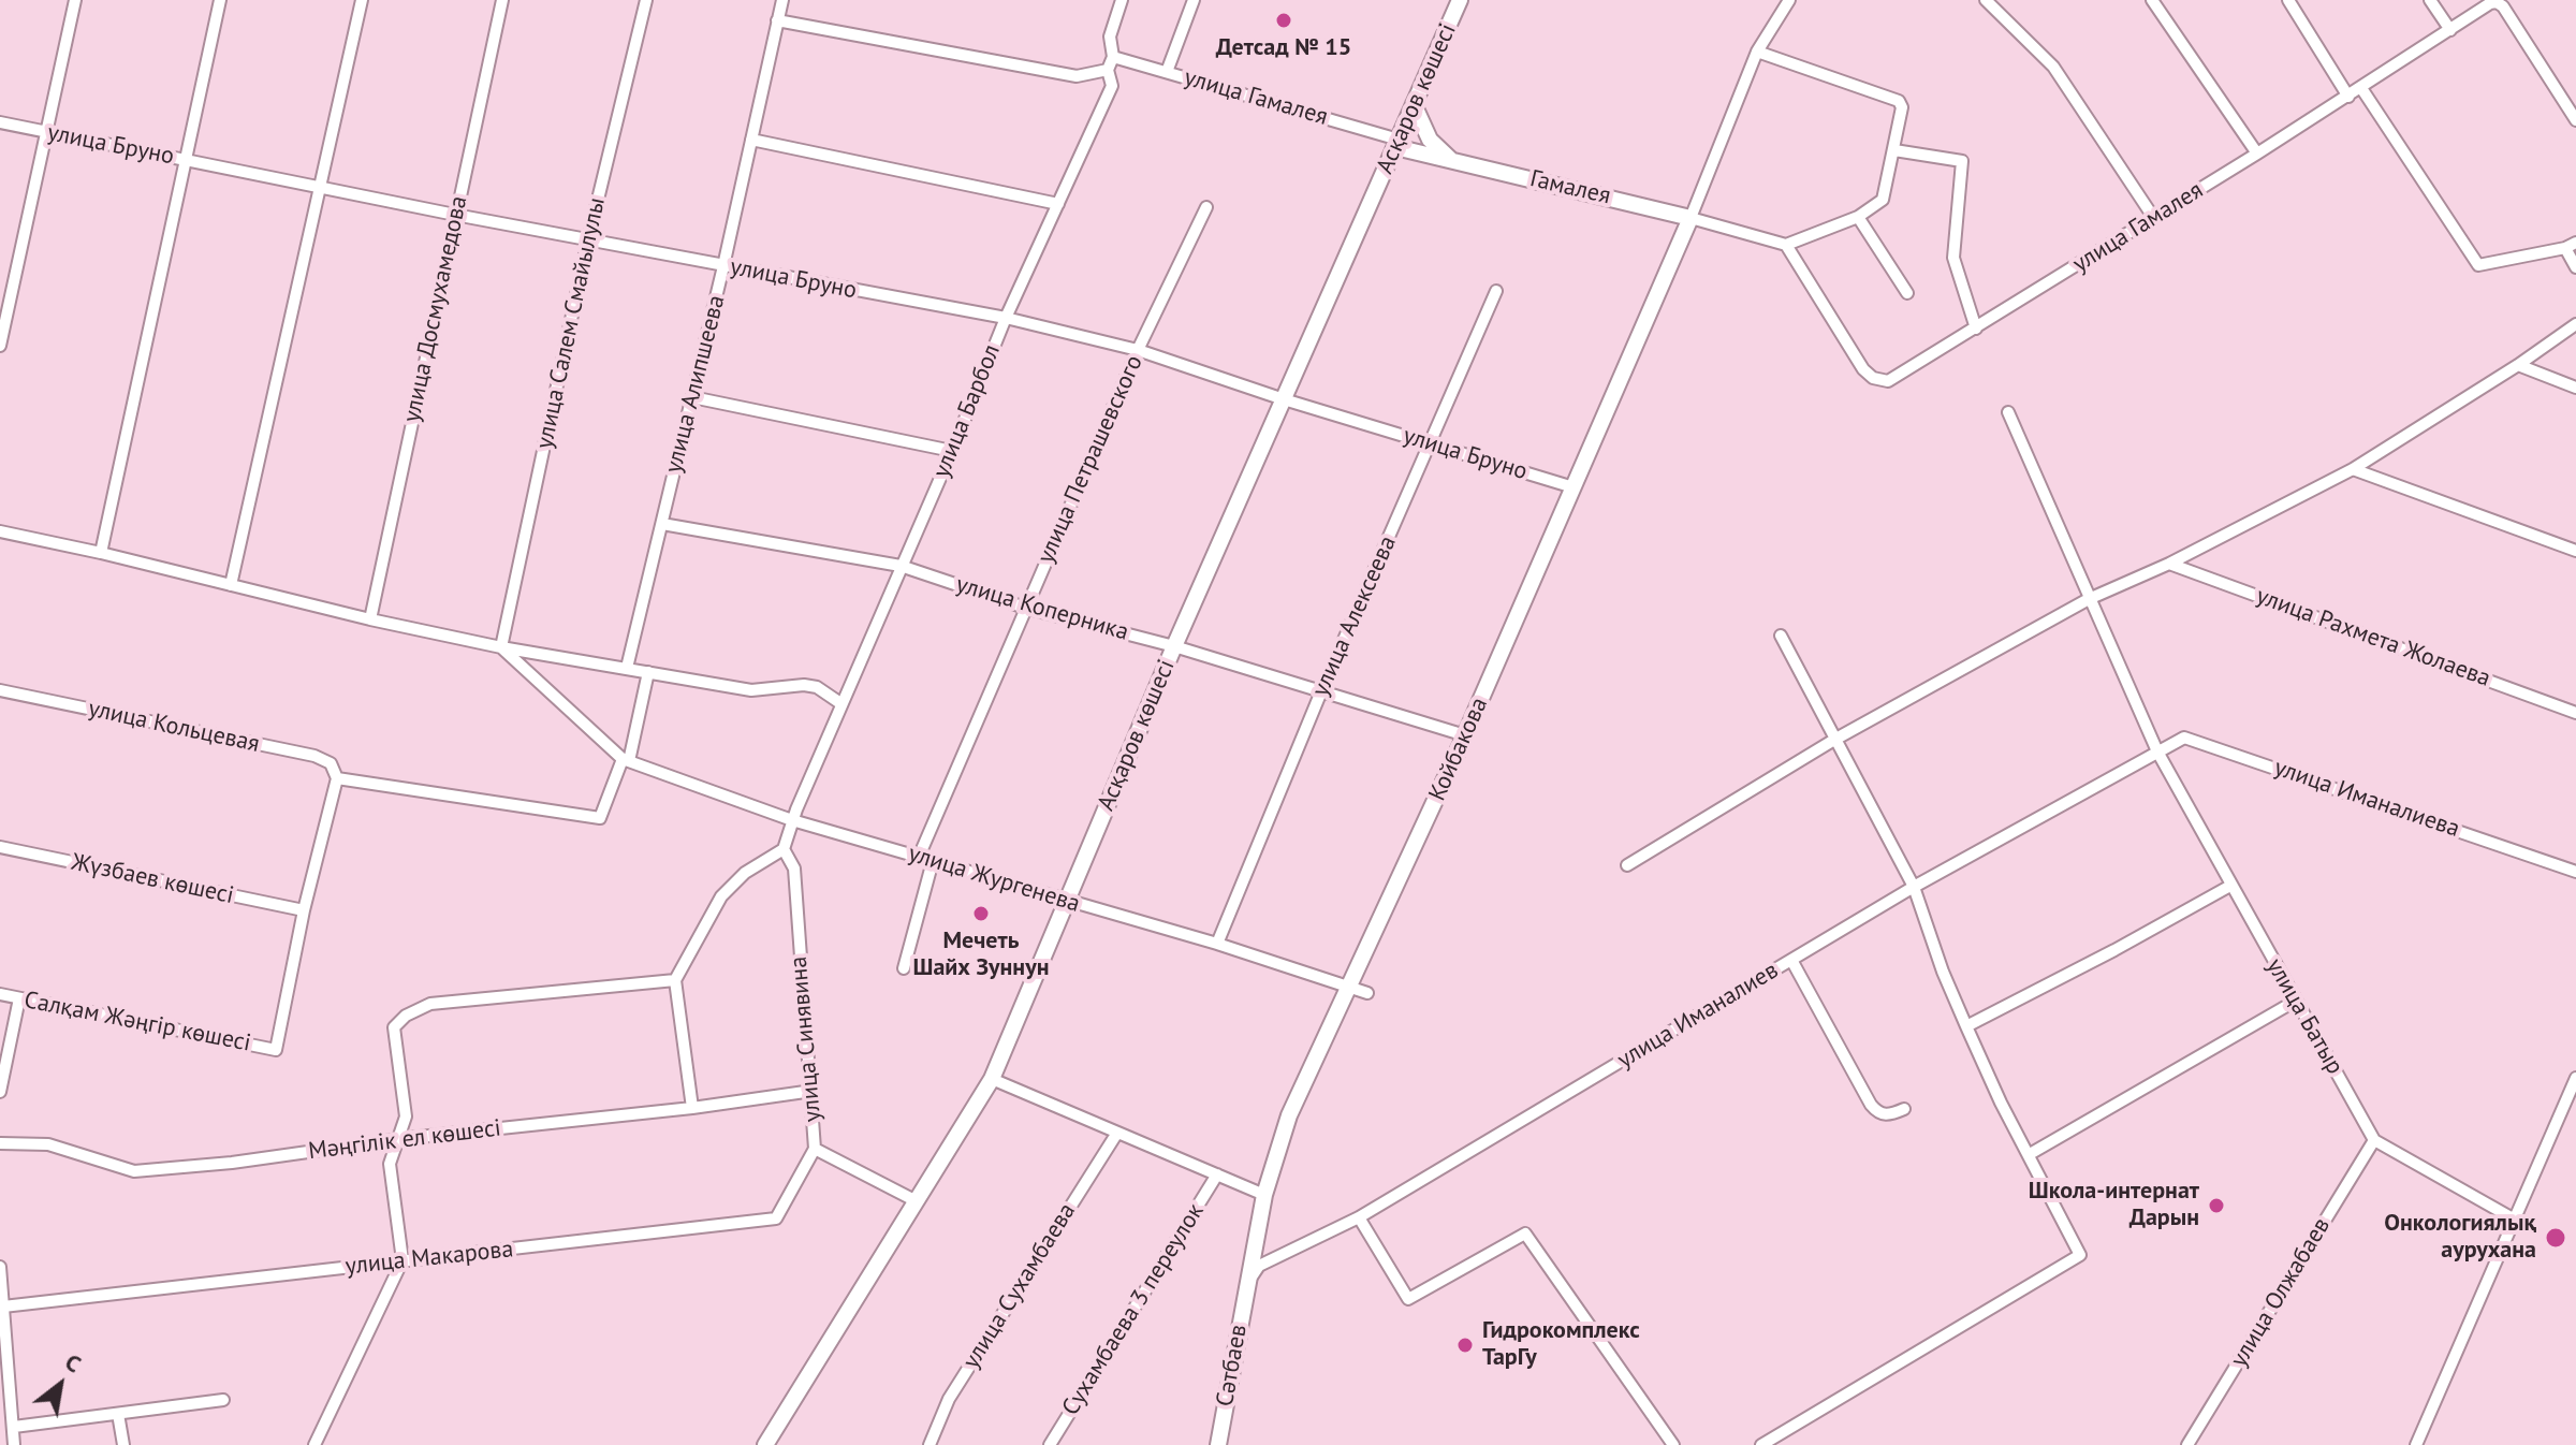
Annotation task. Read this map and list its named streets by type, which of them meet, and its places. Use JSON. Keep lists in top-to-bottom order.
{
  "streets": {
    "street": [
      "улица Гамалея",
      "Асқаров көшесі",
      "улица Бруно",
      "Гамалея",
      "улица Досмухамедова",
      "улица Салем Смайылулы",
      "улица Алипшеева",
      "улица Барбол",
      "улица Петрашевского",
      "улица Коперника",
      "улица Алексеева",
      "улица Рахмета Жолаева",
      "улица Кольцевая",
      "Койбакова",
      "улица Иманалиева",
      "Жүзбаев көшесі",
      "улица Жургенева",
      "улица Иманалиев",
      "улица Батыр",
      "Салқам Жәңгір көшесі",
      "улица Синявина",
      "Мәңгілік ел көшесі",
      "улица Макарова",
      "улица Сухамбаева",
      "улица Олжабаев",
      "Сухамбаева 3 переулок",
      "Сәтбаев"
    ]
  },
  "crossings": [
    ["улица Гамалея", "Асқаров көшесі"],
    ["улица Гамалея", "Гамалея"],
    ["улица Гамалея", "улица Барбол"],
    ["Асқаров көшесі", "улица Бруно"],
    ["Асқаров көшесі", "Гамалея"],
    ["Асқаров көшесі", "улица Коперника"],
    ["Асқаров көшесі", "улица Жургенева"],
    ["Асқаров көшесі", "улица Синявина"],
    ["улица Бруно", "улица Досмухамедова"],
    ["улица Бруно", "улица Салем Смайылулы"],
    ["улица Бруно", "улица Алипшеева"],
    ["улица Бруно", "улица Барбол"],
    ["улица Бруно", "улица Петрашевского"],
    ["улица Бруно", "улица Алексеева"],
    ["улица Бруно", "Койбакова"],
    ["Гамалея", "Койбакова"],
    ["улица Алипшеева", "улица Коперника"],
    ["улица Барбол", "улица Коперника"],
    ["улица Барбол", "улица Жургенева"],
    ["улица Петрашевского", "улица Коперника"],
    ["улица Петрашевского", "улица Жургенева"],
    ["улица Коперника", "улица Алексеева"],
    ["улица Коперника", "Койбакова"],
    ["улица Алексеева", "улица Жургенева"],
    ["улица Кольцевая", "улица Жургенева"],
    ["Койбакова", "улица Жургенева"],
    ["Койбакова", "улица Иманалиев"],
    ["Койбакова", "Сәтбаев"],
    ["улица Иманалиева", "улица Иманалиев"],
    ["улица Иманалиева", "улица Батыр"],
    ["Жүзбаев көшесі", "Салқам Жәңгір көшесі"],
    ["улица Иманалиев", "улица Батыр"],
    ["улица Иманалиев", "Сәтбаев"],
    ["улица Батыр", "улица Олжабаев"],
    ["улица Синявина", "Мәңгілік ел көшесі"],
    ["улица Синявина", "улица Макарова"]
  ],
  "places": [
    "Детсад № 15",
    "Мечеть Шайх Зуннун",
    "Школа-интернат Дарын",
    "Онкологиялық аурухана",
    "Гидрокомплекс ТарГу"
  ],
  "north": "top right"
}
